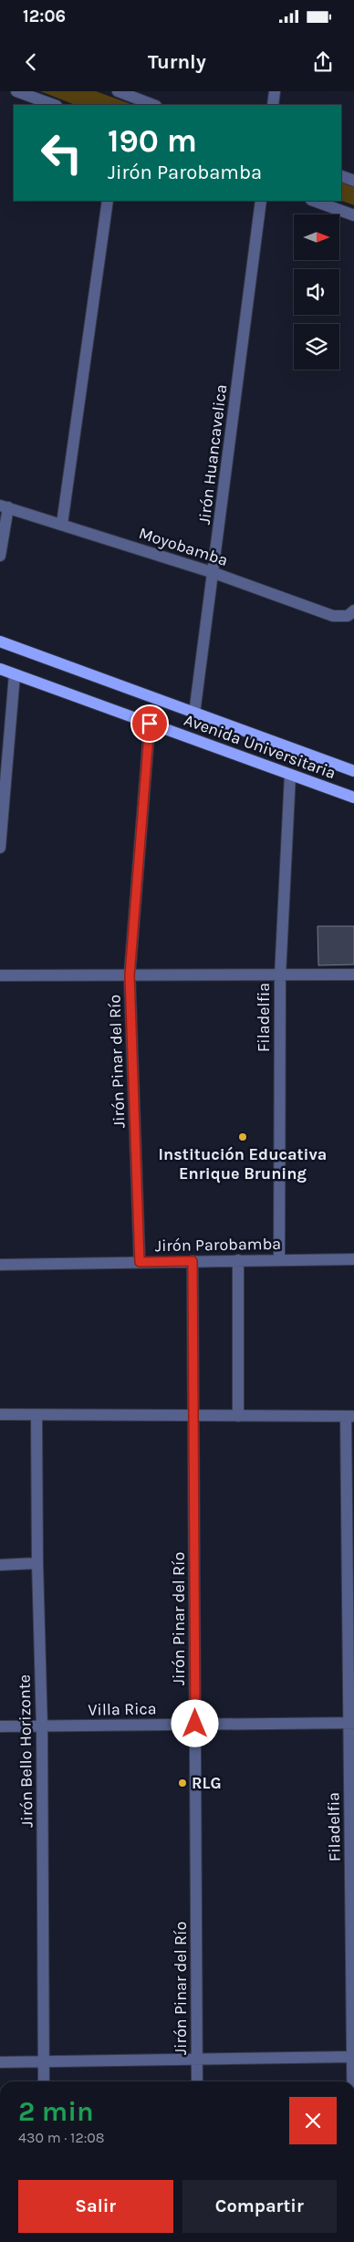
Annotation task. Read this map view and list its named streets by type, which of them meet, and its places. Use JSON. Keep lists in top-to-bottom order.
{
  "streets": {
    "main road": ["Avenida Universitaria"],
    "street": [
      "Jirón Huancavelica",
      "Moyobamba",
      "Filadelfia",
      "Jirón Pinar del Río",
      "Jirón Parobamba",
      "Villa Rica",
      "Jirón Bello Horizonte"
    ]
  },
  "crossings": [
    ["Jirón Huancavelica", "Moyobamba"],
    ["Jirón Huancavelica", "Avenida Universitaria"],
    ["Avenida Universitaria", "Filadelfia"],
    ["Avenida Universitaria", "Jirón Pinar del Río"],
    ["Filadelfia", "Jirón Parobamba"],
    ["Filadelfia", "Villa Rica"],
    ["Jirón Pinar del Río", "Jirón Parobamba"],
    ["Jirón Pinar del Río", "Villa Rica"],
    ["Villa Rica", "Jirón Bello Horizonte"]
  ],
  "places": ["Institución Educativa Enrique Bruning", "RLG"],
  "north": "right",
  "page": {
    "status": "12:06",
    "header": "Turnly",
    "turn": ["190 m", "Jirón Parobamba"],
    "heading": ["2 min", "430 m · 12:08"],
    "buttons": ["Salir", "Compartir"]
  }
}
